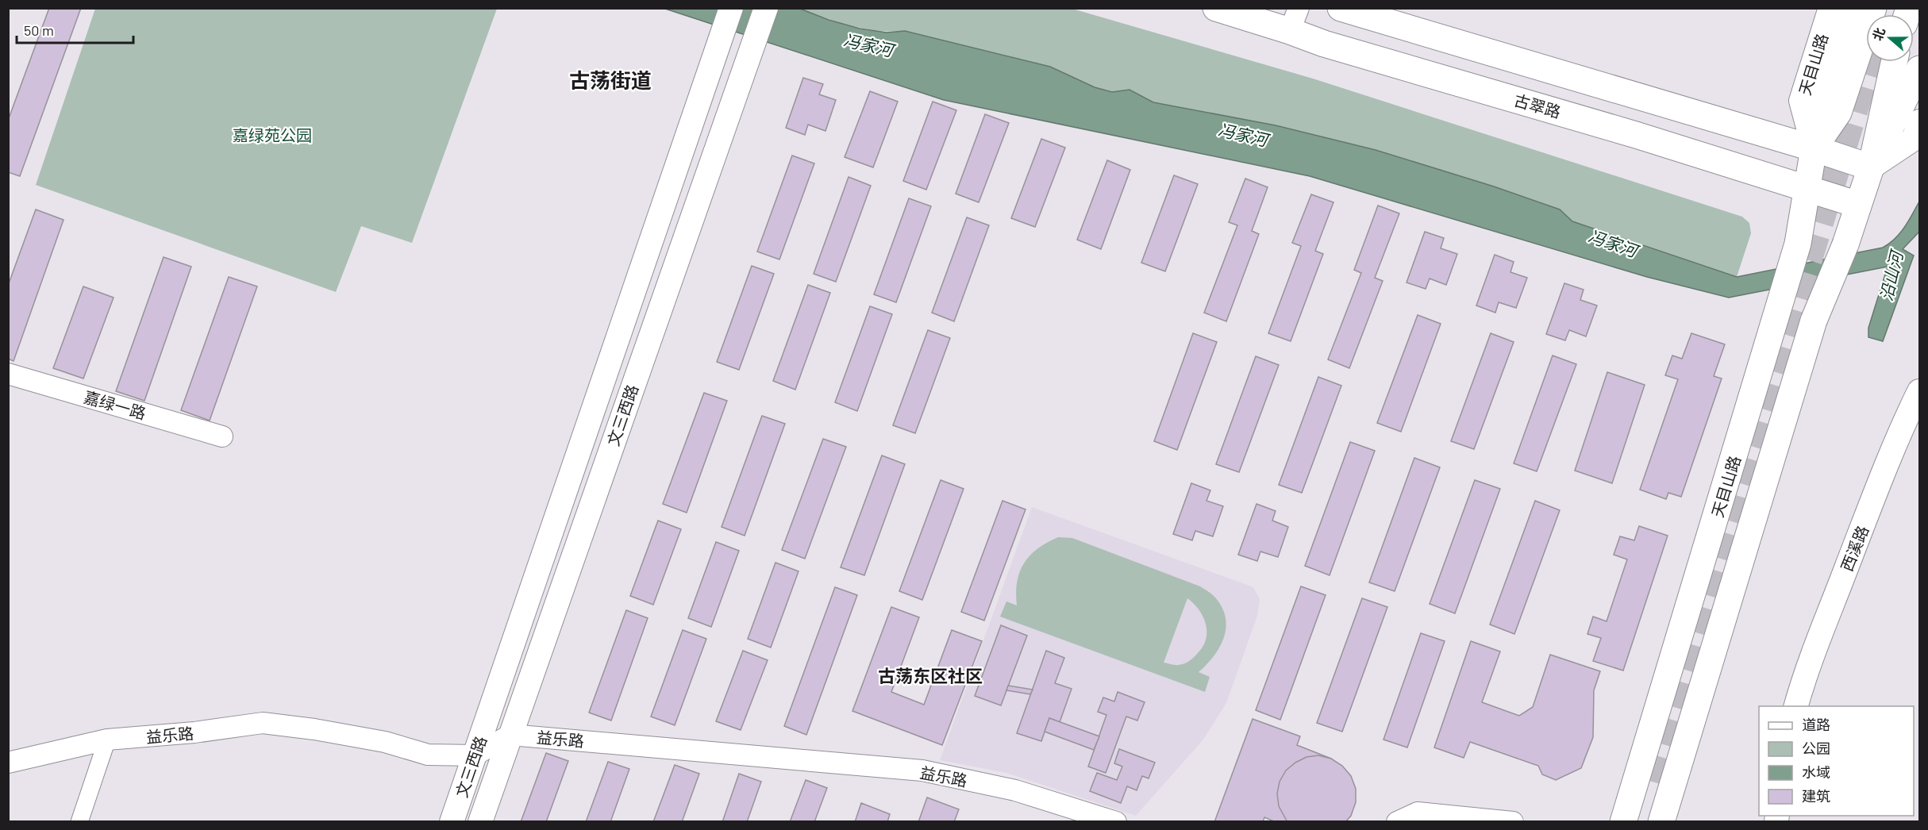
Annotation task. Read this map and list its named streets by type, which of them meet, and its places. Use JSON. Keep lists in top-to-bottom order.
{
  "streets": {
    "main road": [
      "天目山路",
      "古翠路",
      "文三西路",
      "西溪路"
    ],
    "street": ["嘉绿一路", "益乐路"]
  },
  "crossings": [
    ["天目山路", "古翠路"],
    ["文三西路", "益乐路"]
  ],
  "districts": ["古荡街道", "古荡东区社区"],
  "water": ["冯家河", "沿山河"],
  "parks": ["嘉绿苑公园"],
  "legend": [
    "道路",
    "公园",
    "水域",
    "建筑"
  ],
  "scale_bar": "50 m",
  "north": "left"
}
